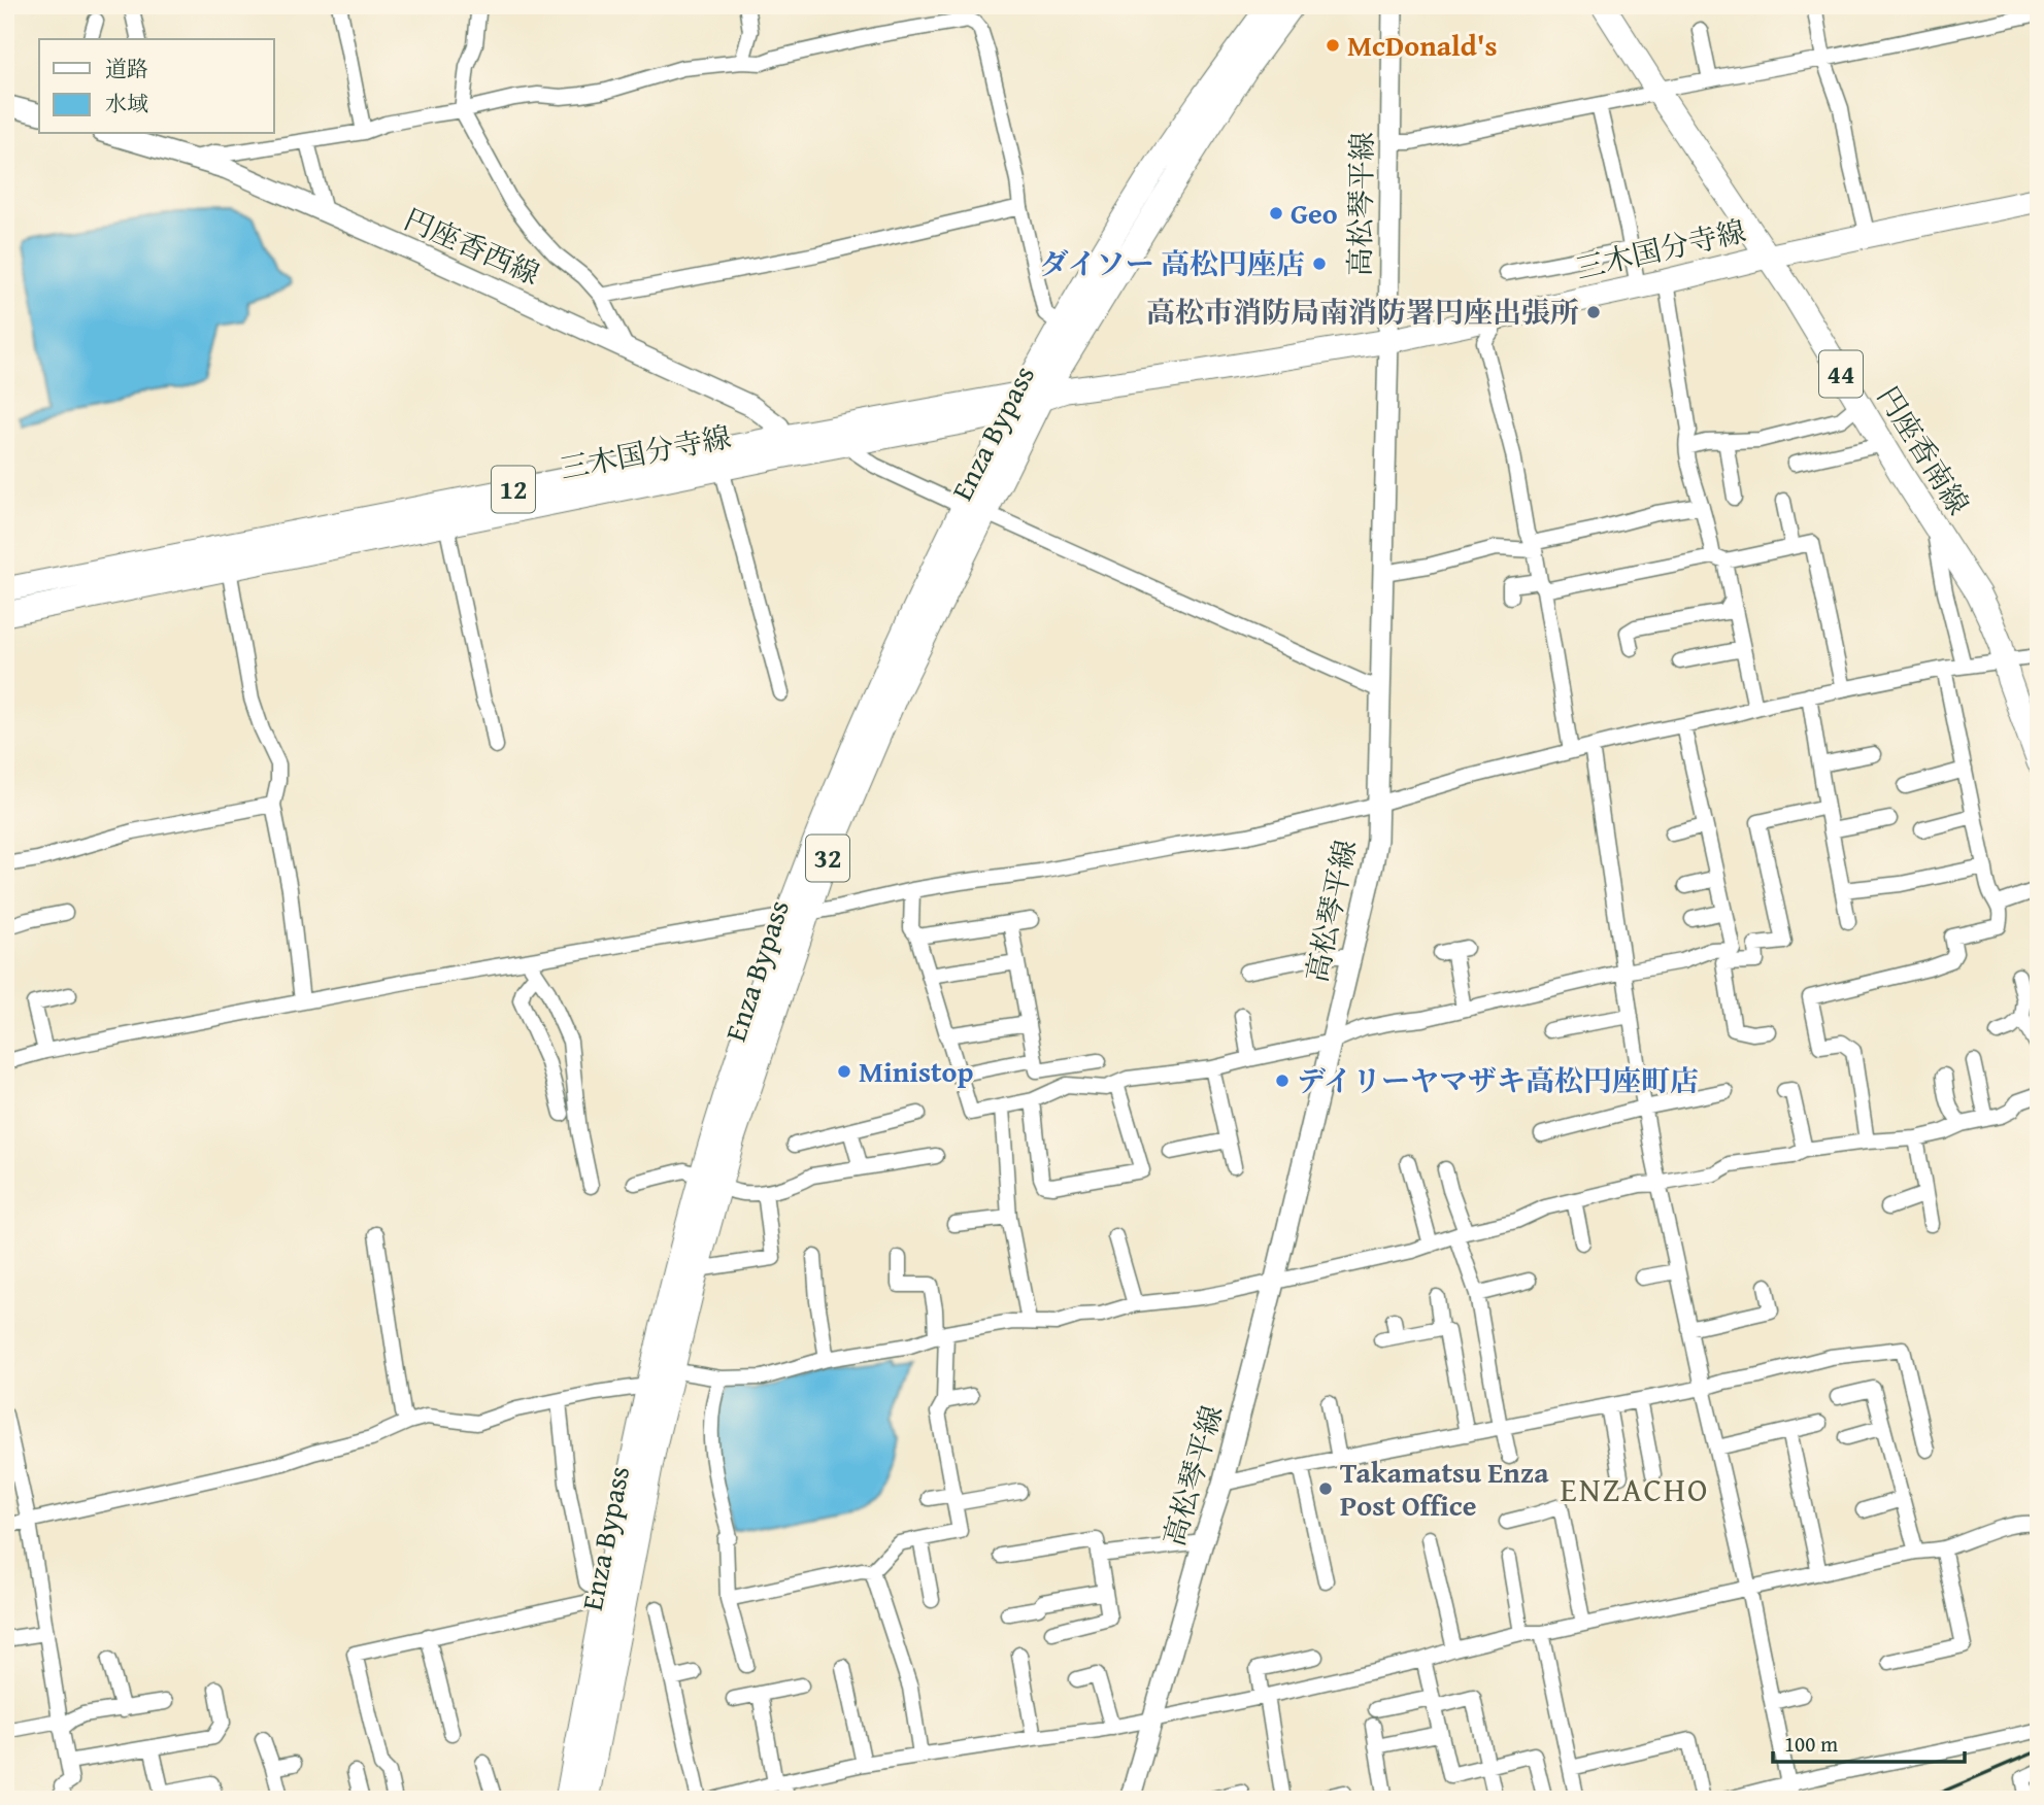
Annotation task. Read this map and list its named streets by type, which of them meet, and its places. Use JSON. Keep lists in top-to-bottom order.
{
  "streets": {
    "main road": [
      "高松琴平線",
      "円座香西線",
      "三木国分寺線",
      "44",
      "Enza Bypass",
      "円座香南線",
      "12",
      "32"
    ]
  },
  "crossings": [
    ["高松琴平線", "三木国分寺線"],
    ["円座香西線", "三木国分寺線"],
    ["三木国分寺線", "Enza Bypass"],
    ["三木国分寺線", "円座香南線"]
  ],
  "districts": ["ENZACHO"],
  "places": [
    "McDonald's",
    "Geo",
    "ダイソー 高松円座店",
    "高松市消防局南消防署円座出張所",
    "Ministop",
    "デイリーヤマザキ高松円座町店",
    "Takamatsu Enza Post Office"
  ],
  "legend": ["道路", "水域"],
  "scale_bar": "100 m"
}
